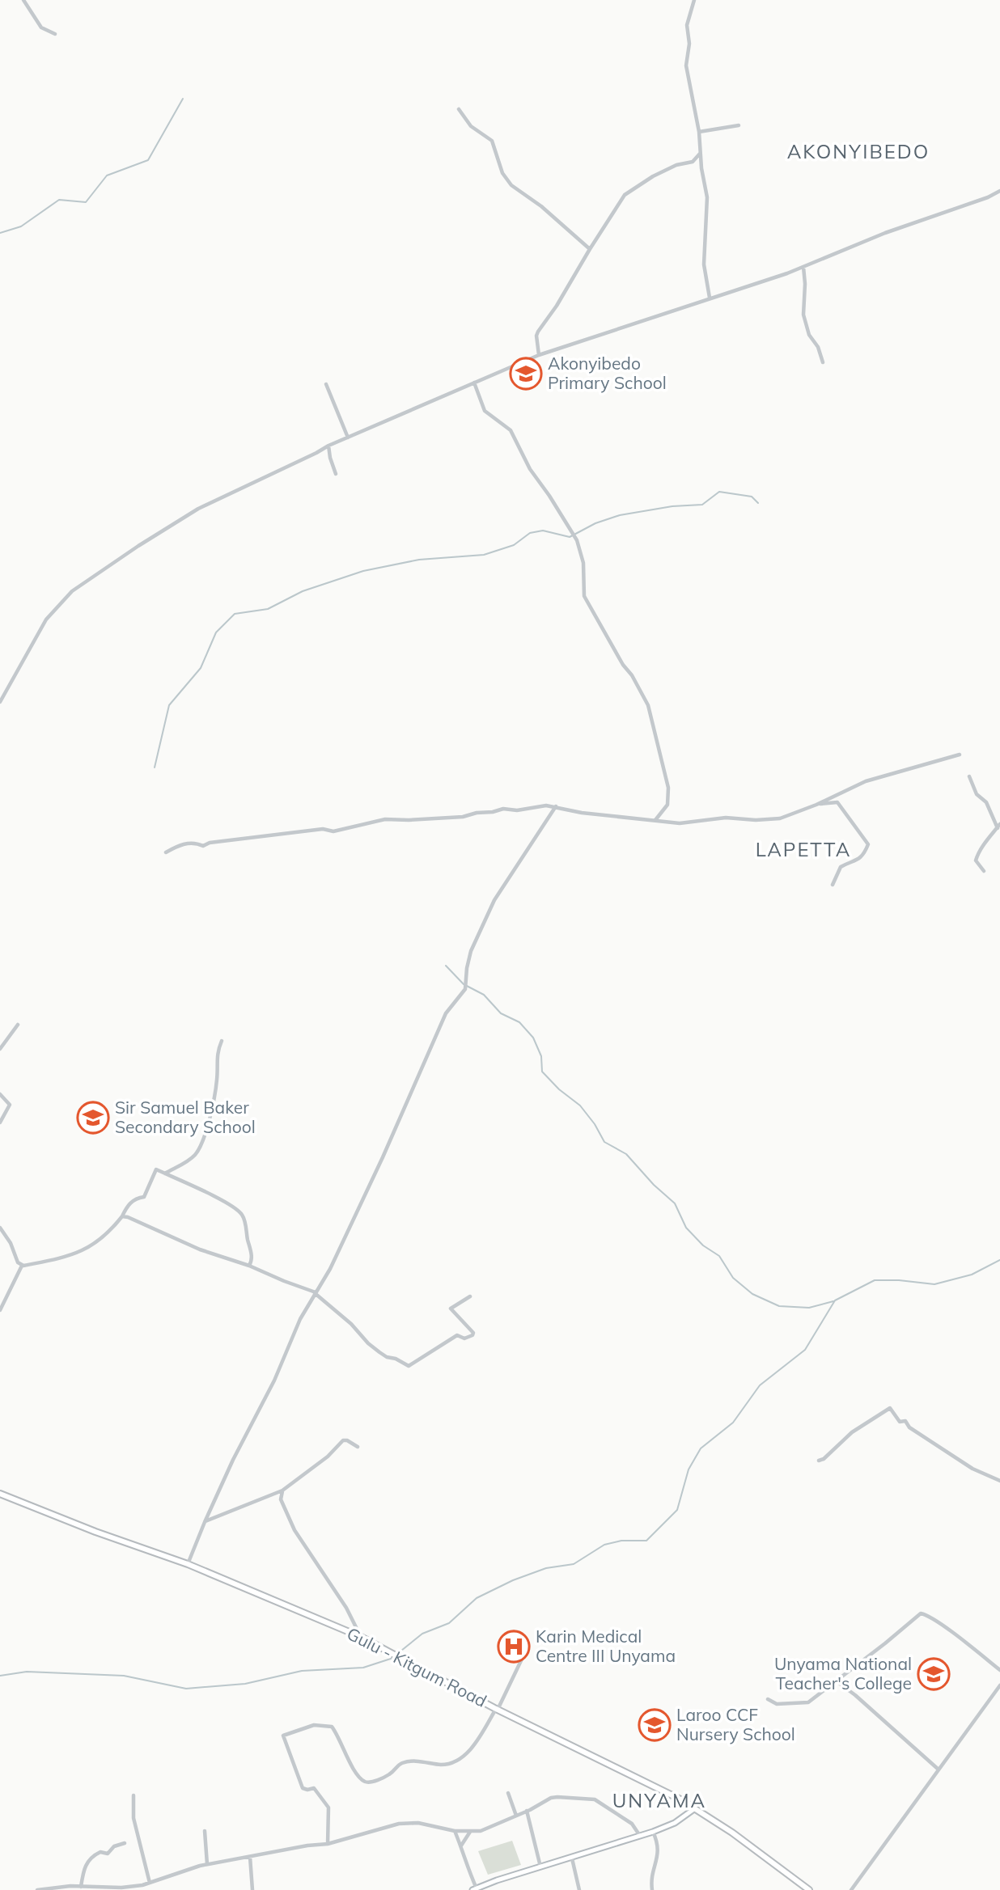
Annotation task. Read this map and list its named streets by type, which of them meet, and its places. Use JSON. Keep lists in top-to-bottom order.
{
  "streets": {
    "main road": ["Gulu - Kitgum Road"]
  },
  "districts": ["AKONYIBEDO", "LAPETTA", "UNYAMA"],
  "places": {
    "school or university": [
      "Akonyibedo Primary School",
      "Sir Samuel Baker Secondary School",
      "Unyama National Teacher's College",
      "Laroo CCF Nursery School"
    ],
    "hospital": ["Karin Medical Centre III Unyama"]
  }
}
